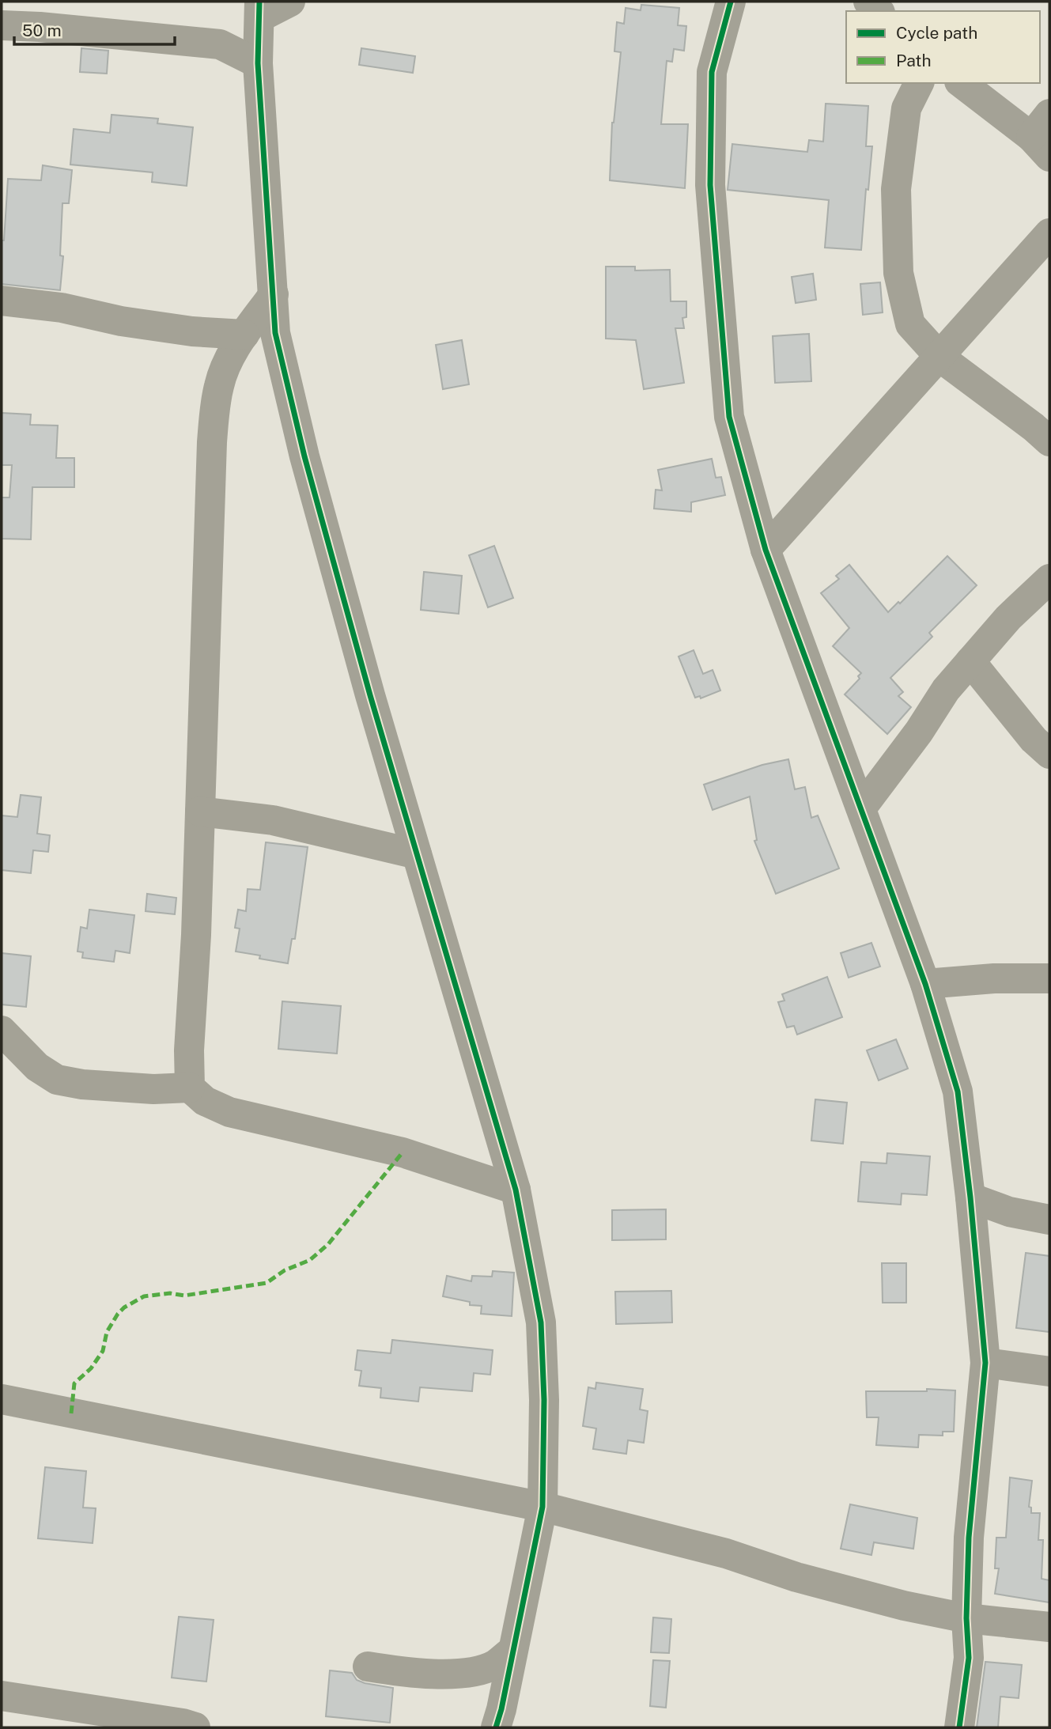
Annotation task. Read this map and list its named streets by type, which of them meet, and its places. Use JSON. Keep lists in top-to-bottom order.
{
  "legend": ["Cycle path", "Path"],
  "scale_bar": "50 m"
}
